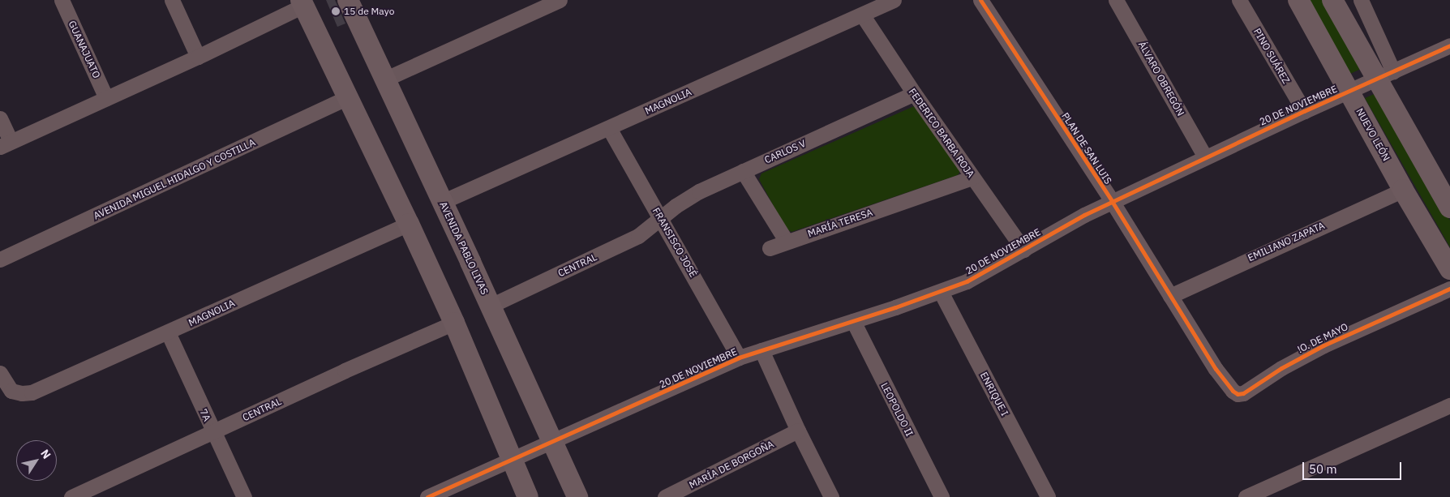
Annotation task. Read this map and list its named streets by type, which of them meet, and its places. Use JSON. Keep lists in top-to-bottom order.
{
  "streets": {
    "main road": ["NUEVO LEÓN", "AVENIDA PABLO LIVAS"],
    "street": [
      "GUANAJUATO",
      "PINO SUÁREZ",
      "ÁLVARO OBREGÓN",
      "MAGNOLIA",
      "20 DE NOVIEMBRE",
      "FEDERICO BARBA ROJA",
      "PLAN DE SAN LUIS",
      "CARLOS V",
      "AVENIDA MIGUEL HIDALGO Y COSTILLA",
      "MARÍA TERESA",
      "EMILIANO ZAPATA",
      "FRANSISCO JOSÉ",
      "CENTRAL",
      "!O. DE MAYO",
      "ENRIQUE I",
      "LEOPOLDO II",
      "7A",
      "MARÍA DE BORGOÑA"
    ]
  },
  "crossings": [
    ["PINO SUÁREZ", "20 DE NOVIEMBRE"],
    ["ÁLVARO OBREGÓN", "20 DE NOVIEMBRE"],
    ["MAGNOLIA", "FEDERICO BARBA ROJA"],
    ["MAGNOLIA", "FRANSISCO JOSÉ"],
    ["MAGNOLIA", "AVENIDA PABLO LIVAS"],
    ["MAGNOLIA", "7A"],
    ["20 DE NOVIEMBRE", "FEDERICO BARBA ROJA"],
    ["20 DE NOVIEMBRE", "NUEVO LEÓN"],
    ["20 DE NOVIEMBRE", "PLAN DE SAN LUIS"],
    ["20 DE NOVIEMBRE", "FRANSISCO JOSÉ"],
    ["20 DE NOVIEMBRE", "AVENIDA PABLO LIVAS"],
    ["20 DE NOVIEMBRE", "ENRIQUE I"],
    ["20 DE NOVIEMBRE", "LEOPOLDO II"],
    ["FEDERICO BARBA ROJA", "CARLOS V"],
    ["FEDERICO BARBA ROJA", "MARÍA TERESA"],
    ["NUEVO LEÓN", "EMILIANO ZAPATA"],
    ["PLAN DE SAN LUIS", "EMILIANO ZAPATA"],
    ["PLAN DE SAN LUIS", "!O. DE MAYO"],
    ["CARLOS V", "FRANSISCO JOSÉ"],
    ["CARLOS V", "CENTRAL"],
    ["FRANSISCO JOSÉ", "CENTRAL"],
    ["AVENIDA PABLO LIVAS", "CENTRAL"],
    ["CENTRAL", "7A"]
  ],
  "places": ["15 de Mayo"],
  "scale_bar": "50 m",
  "north": "top right"
}
